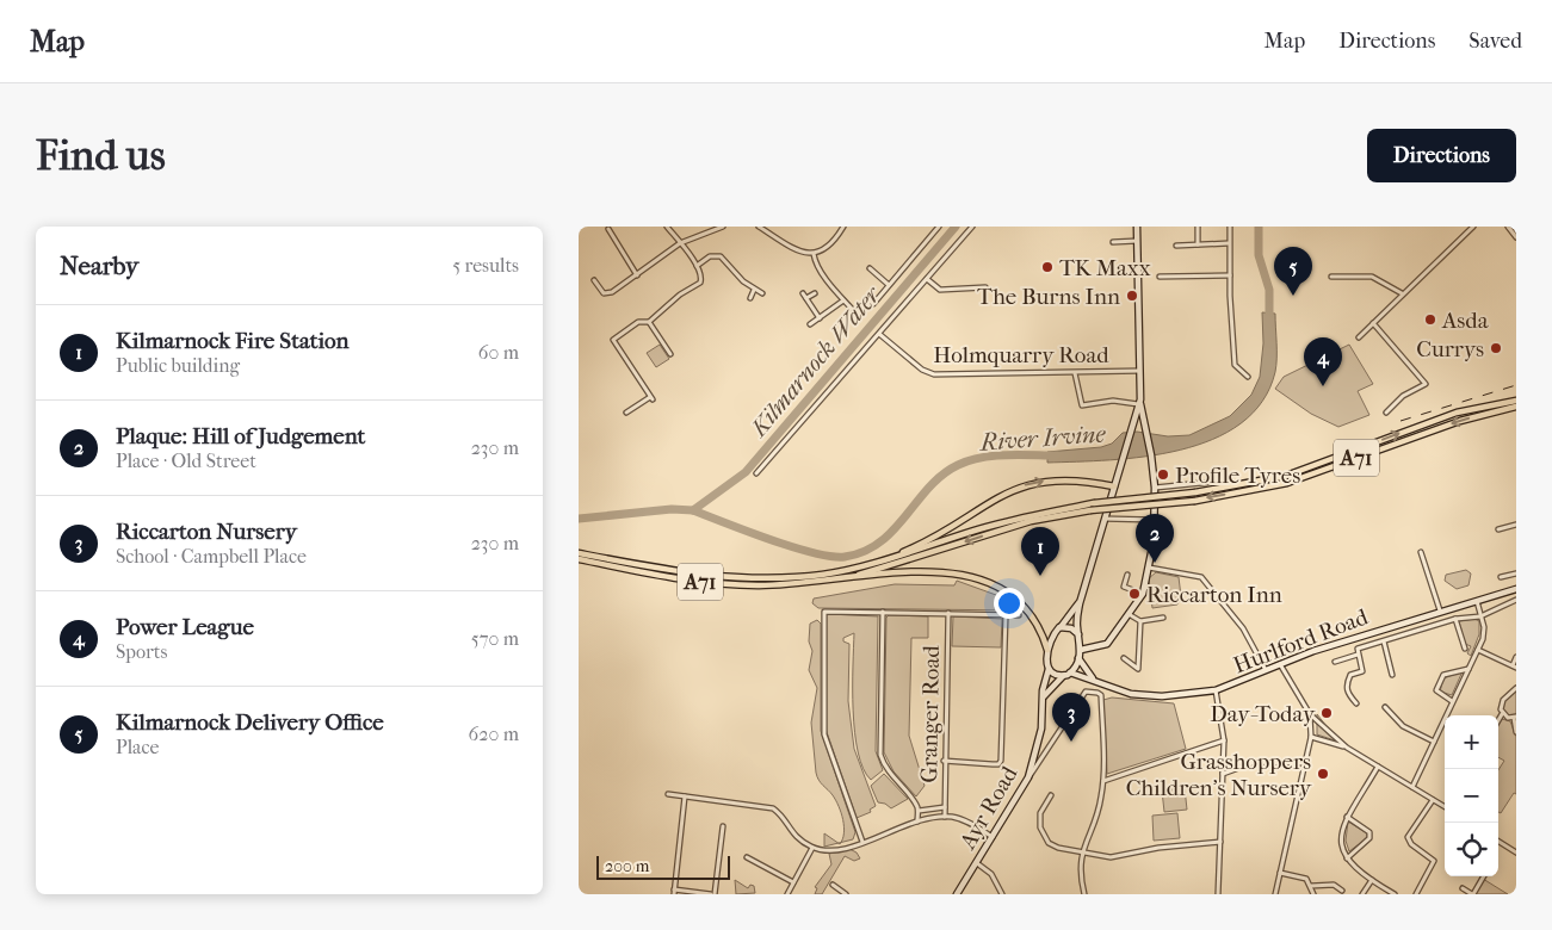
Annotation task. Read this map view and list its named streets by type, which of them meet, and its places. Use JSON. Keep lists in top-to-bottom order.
{
  "streets": {
    "main road": ["A71", "Hurlford Road", "Ayr Road"],
    "street": ["Holmquarry Road", "Granger Road"]
  },
  "crossings": [
    ["Hurlford Road", "Ayr Road"]
  ],
  "water": ["Kilmarnock Water", "River Irvine"],
  "places": [
    "TK Maxx",
    "The Burns Inn",
    "Asda",
    "Currys",
    "Profile Tyres",
    "Riccarton Inn",
    "Day-Today",
    "Grasshoppers Children's Nursery"
  ],
  "scale_bar": "200 m",
  "page": {
    "header": "Map",
    "nav": ["Map", "Directions", "Saved"],
    "buttons": "Directions",
    "title": "Find us",
    "heading": ["Nearby", "5 results"],
    "pins": [
      "5",
      "4",
      "2",
      "1",
      "3"
    ],
    "list": [
      {
        "mark": "1",
        "name": "Kilmarnock Fire Station",
        "note": "Public building",
        "value": "60 m"
      },
      {
        "mark": "2",
        "name": "Plaque: Hill of Judgement",
        "note": "Place · Old Street",
        "value": "230 m"
      },
      {
        "mark": "3",
        "name": "Riccarton Nursery",
        "note": "School · Campbell Place",
        "value": "230 m"
      },
      {
        "mark": "4",
        "name": "Power League",
        "note": "Sports",
        "value": "570 m"
      },
      {
        "mark": "5",
        "name": "Kilmarnock Delivery Office",
        "note": "Place",
        "value": "620 m"
      }
    ],
    "map_buttons": ["+", "−"],
    "scale": "200 m"
  }
}
